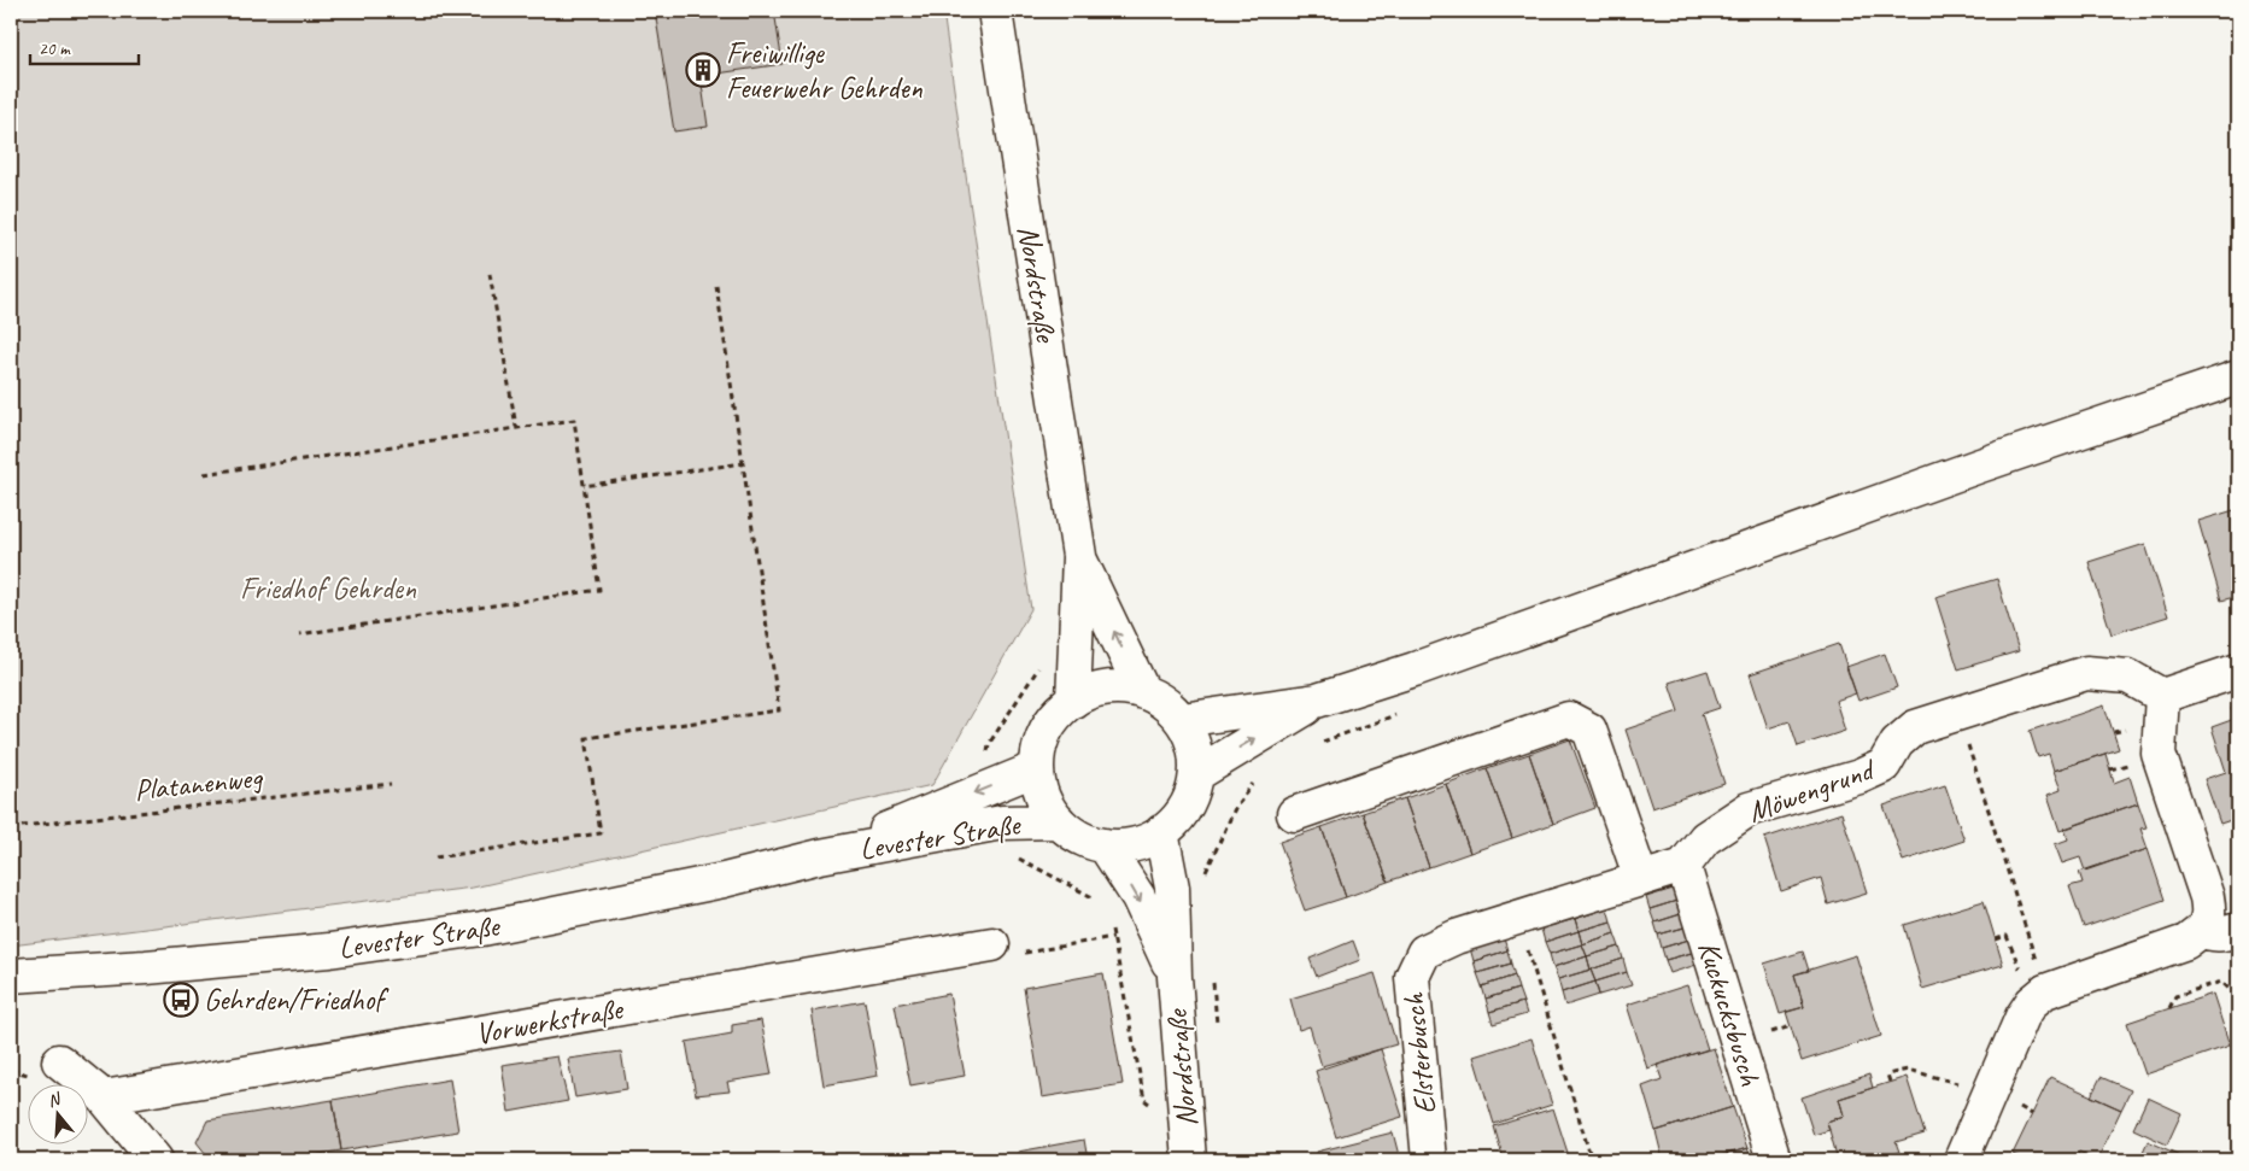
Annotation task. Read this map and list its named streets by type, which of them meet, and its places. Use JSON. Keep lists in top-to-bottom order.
{
  "streets": {
    "street": [
      "Nordstraße",
      "Möwengrund",
      "Levester Straße",
      "Kuckucksbusch",
      "Vorwerkstraße",
      "Elsterbusch"
    ],
    "path": ["Platanenweg"]
  },
  "crossings": [
    ["Nordstraße", "Levester Straße"],
    ["Möwengrund", "Kuckucksbusch"]
  ],
  "parks": ["Friedhof Gehrden"],
  "places": {
    "building": ["Freiwillige Feuerwehr Gehrden"],
    "bus stop": ["Gehrden/Friedhof"]
  },
  "scale_bar": "20 m",
  "north": "top"
}
